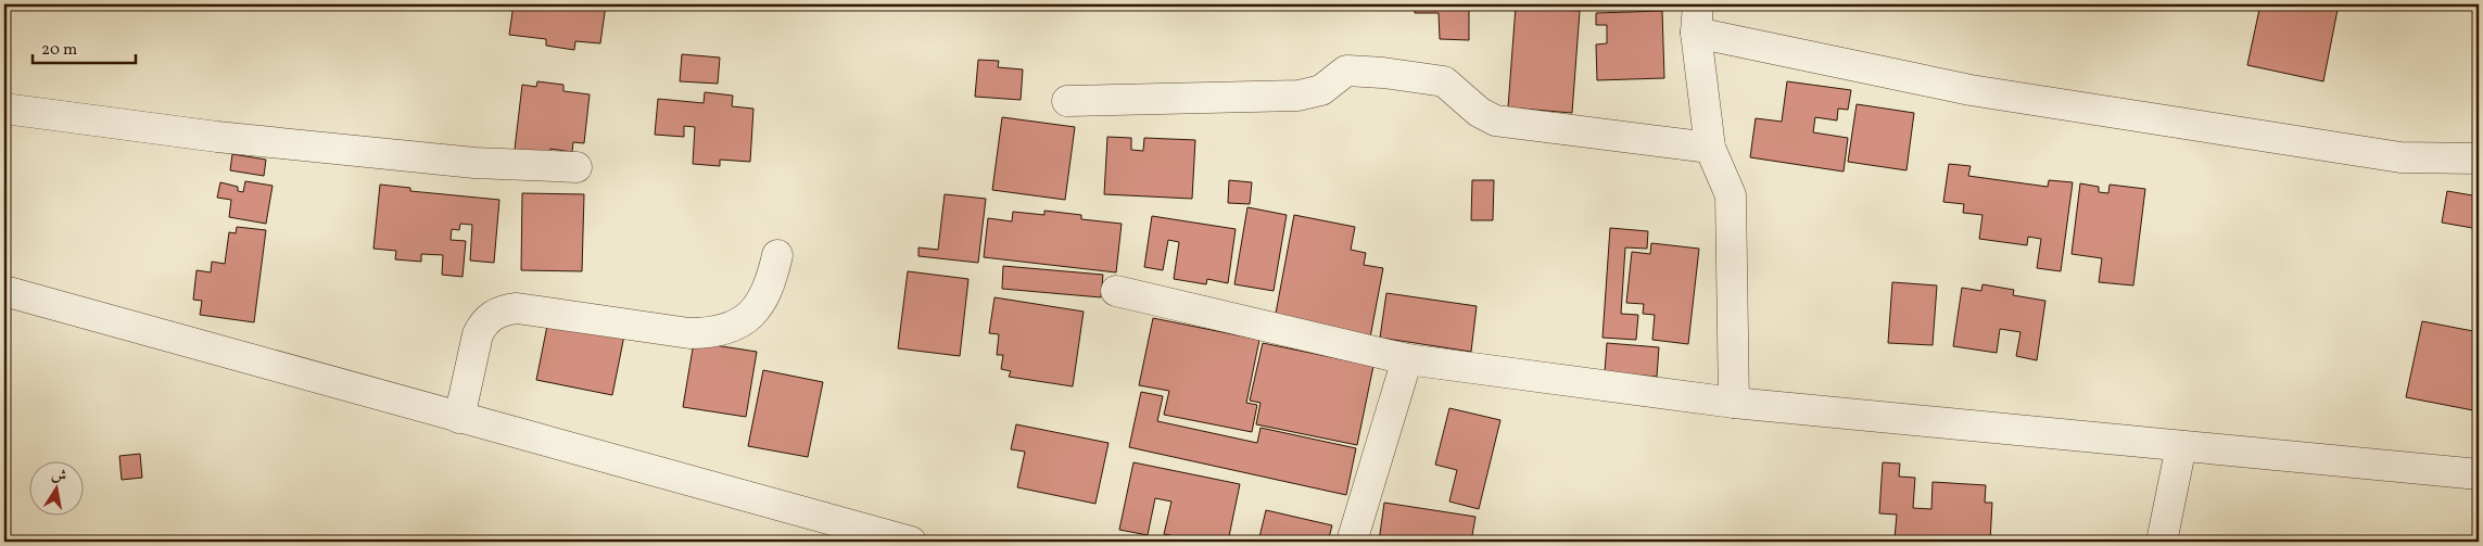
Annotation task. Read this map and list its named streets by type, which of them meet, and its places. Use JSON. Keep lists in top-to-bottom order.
{
  "scale_bar": "20 m",
  "north": "top"
}
